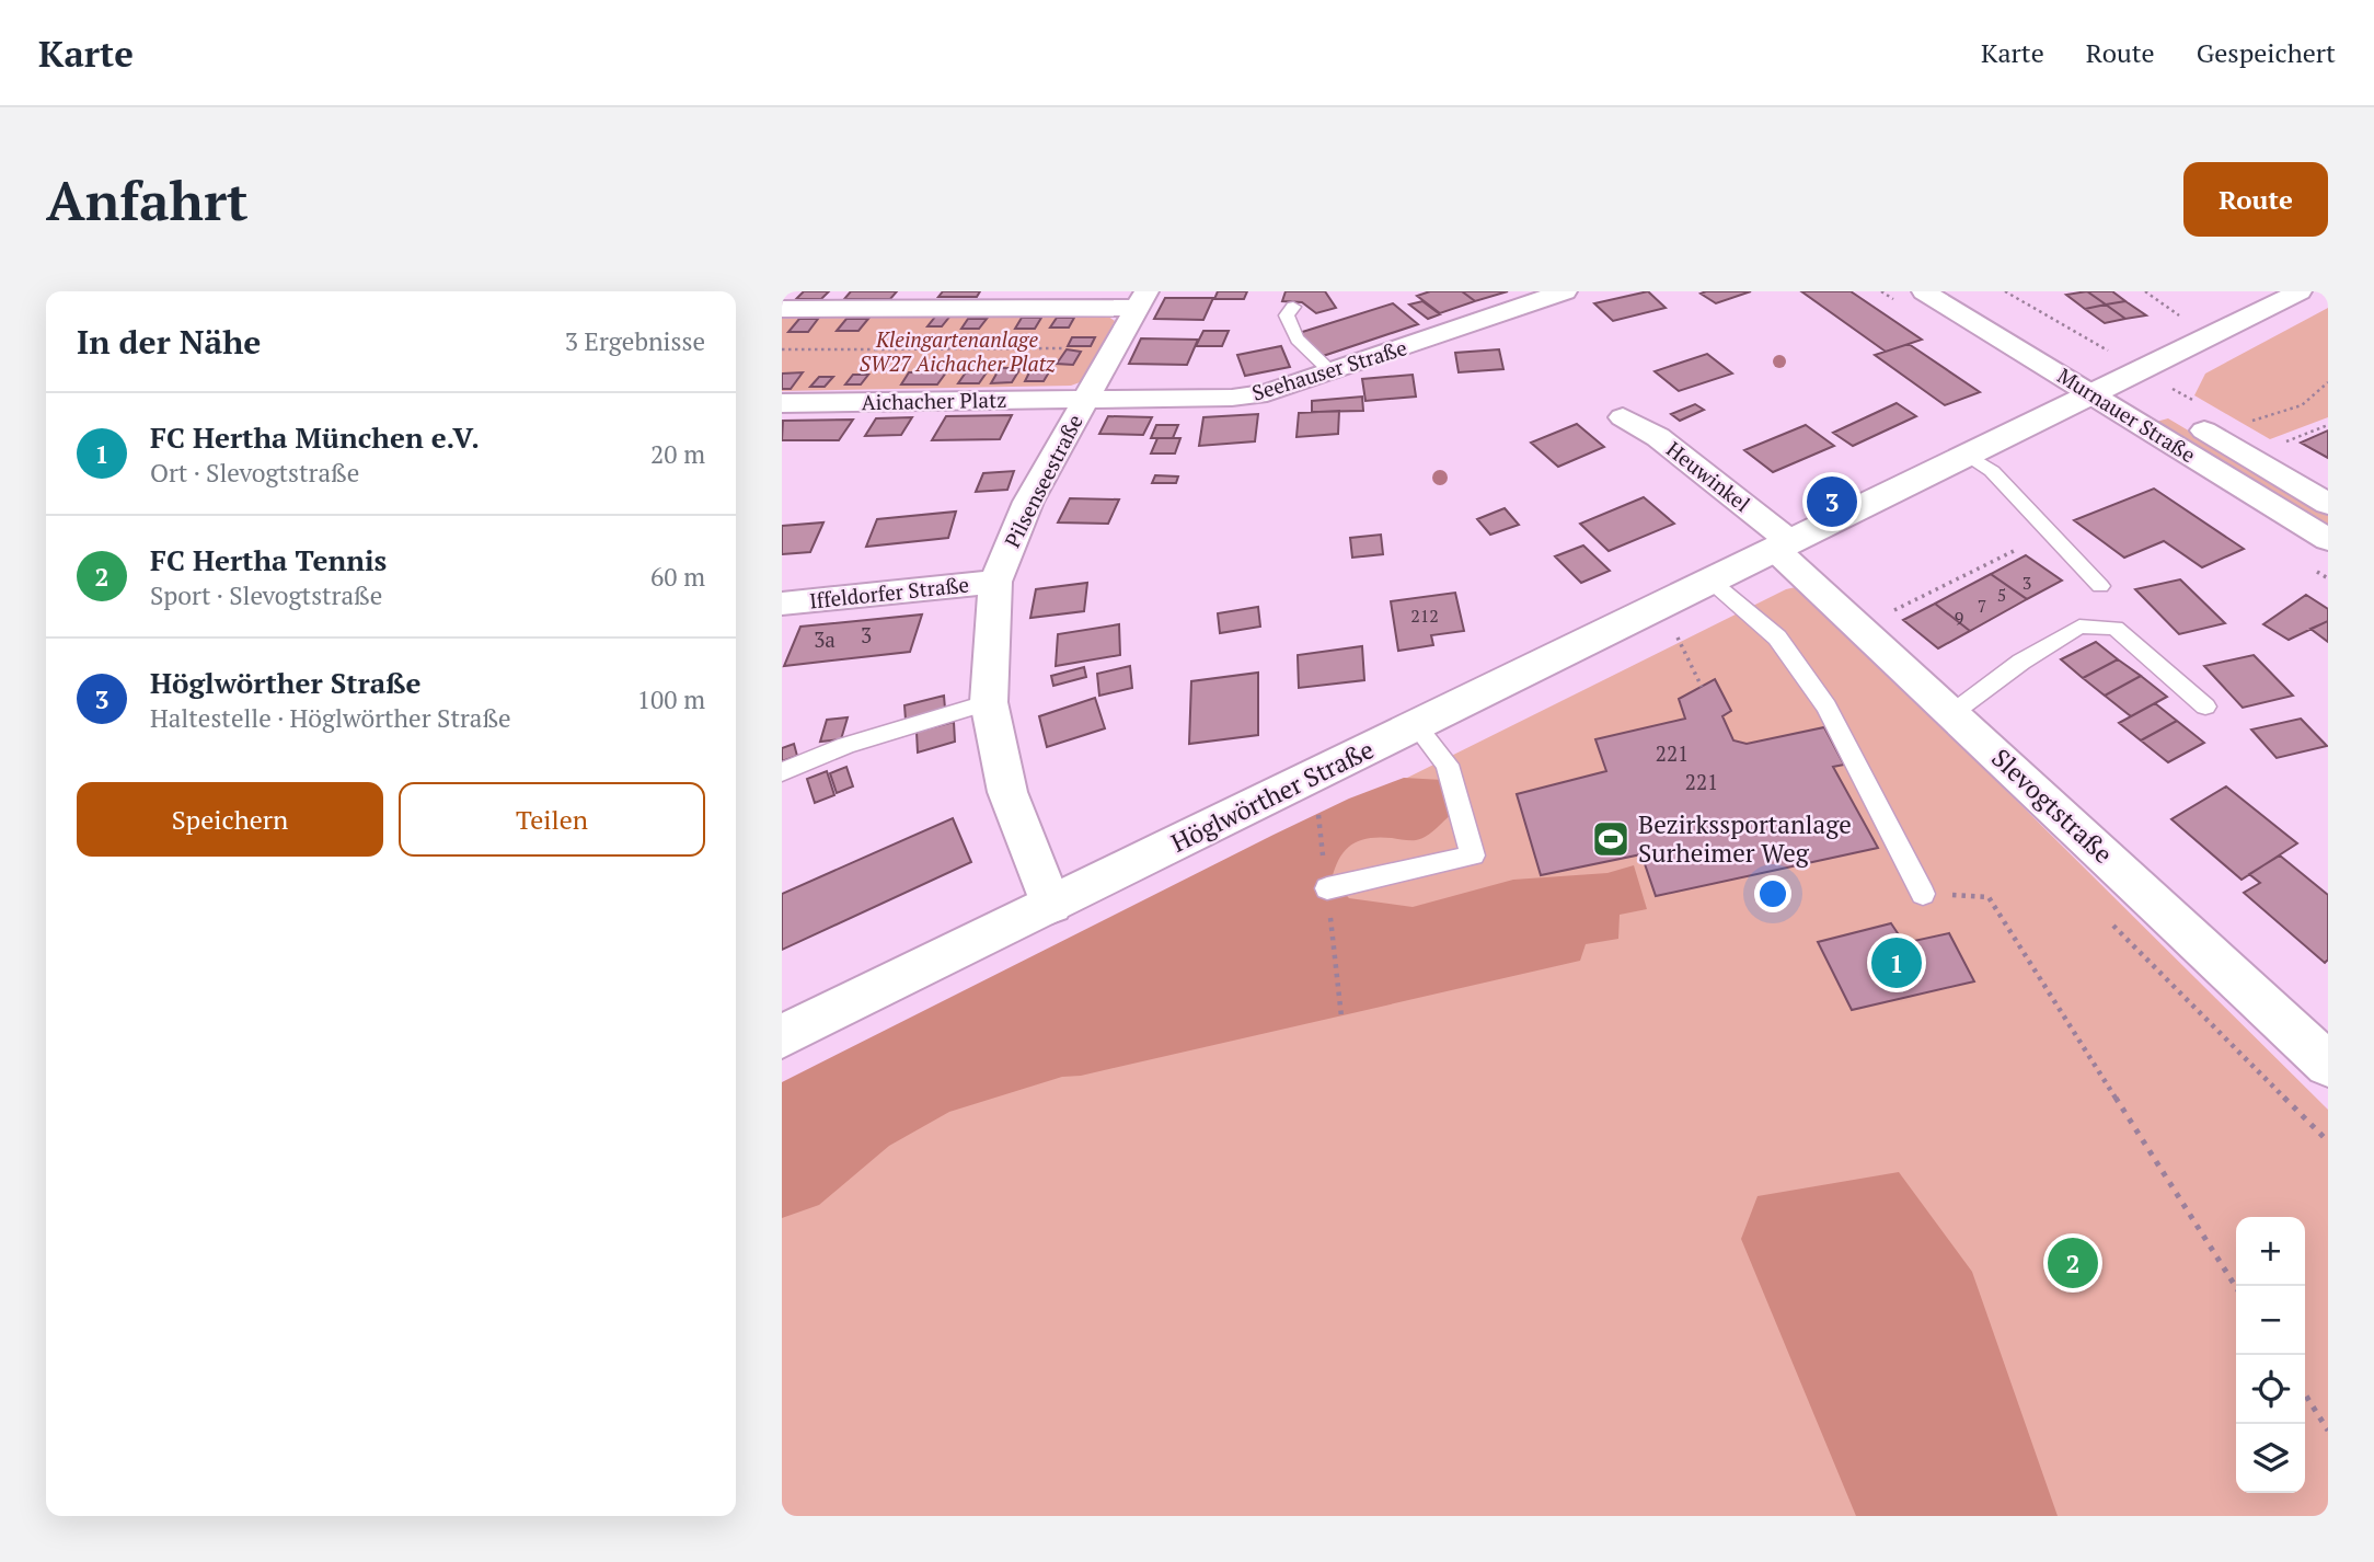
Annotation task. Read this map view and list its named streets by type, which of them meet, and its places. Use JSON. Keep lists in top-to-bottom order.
{
  "streets": {
    "street": [
      "Seehauser Straße",
      "Aichacher Platz",
      "Murnauer Straße",
      "Heuwinkel",
      "Pilsenseestraße",
      "Iffeldorfer Straße",
      "Höglwörther Straße",
      "Slevogtstraße"
    ]
  },
  "crossings": [
    ["Seehauser Straße", "Aichacher Platz"],
    ["Seehauser Straße", "Pilsenseestraße"],
    ["Aichacher Platz", "Pilsenseestraße"],
    ["Murnauer Straße", "Höglwörther Straße"],
    ["Heuwinkel", "Höglwörther Straße"],
    ["Heuwinkel", "Slevogtstraße"],
    ["Pilsenseestraße", "Iffeldorfer Straße"],
    ["Pilsenseestraße", "Höglwörther Straße"],
    ["Höglwörther Straße", "Slevogtstraße"]
  ],
  "parks": ["Kleingartenanlage SW27 Aichacher Platz"],
  "places": {
    "sports": ["Bezirkssportanlage Surheimer Weg"]
  },
  "house_numbers": [
    "3",
    "5",
    "7",
    "212",
    "9",
    "3",
    "3a",
    "221",
    "221"
  ],
  "page": {
    "header": "Karte",
    "nav": ["Karte", "Route", "Gespeichert"],
    "buttons": [
      "Route",
      ["Speichern", "Teilen"]
    ],
    "title": "Anfahrt",
    "heading": ["In der Nähe", "3 Ergebnisse"],
    "list": [
      {
        "mark": "1",
        "name": "FC Hertha München e.V.",
        "note": "Ort · Slevogtstraße",
        "value": "20 m"
      },
      {
        "mark": "2",
        "name": "FC Hertha Tennis",
        "note": "Sport · Slevogtstraße",
        "value": "60 m"
      },
      {
        "mark": "3",
        "name": "Höglwörther Straße",
        "note": "Haltestelle · Höglwörther Straße",
        "value": "100 m"
      }
    ],
    "pins": ["3", "1", "2"],
    "map_buttons": ["+", "−"]
  }
}
